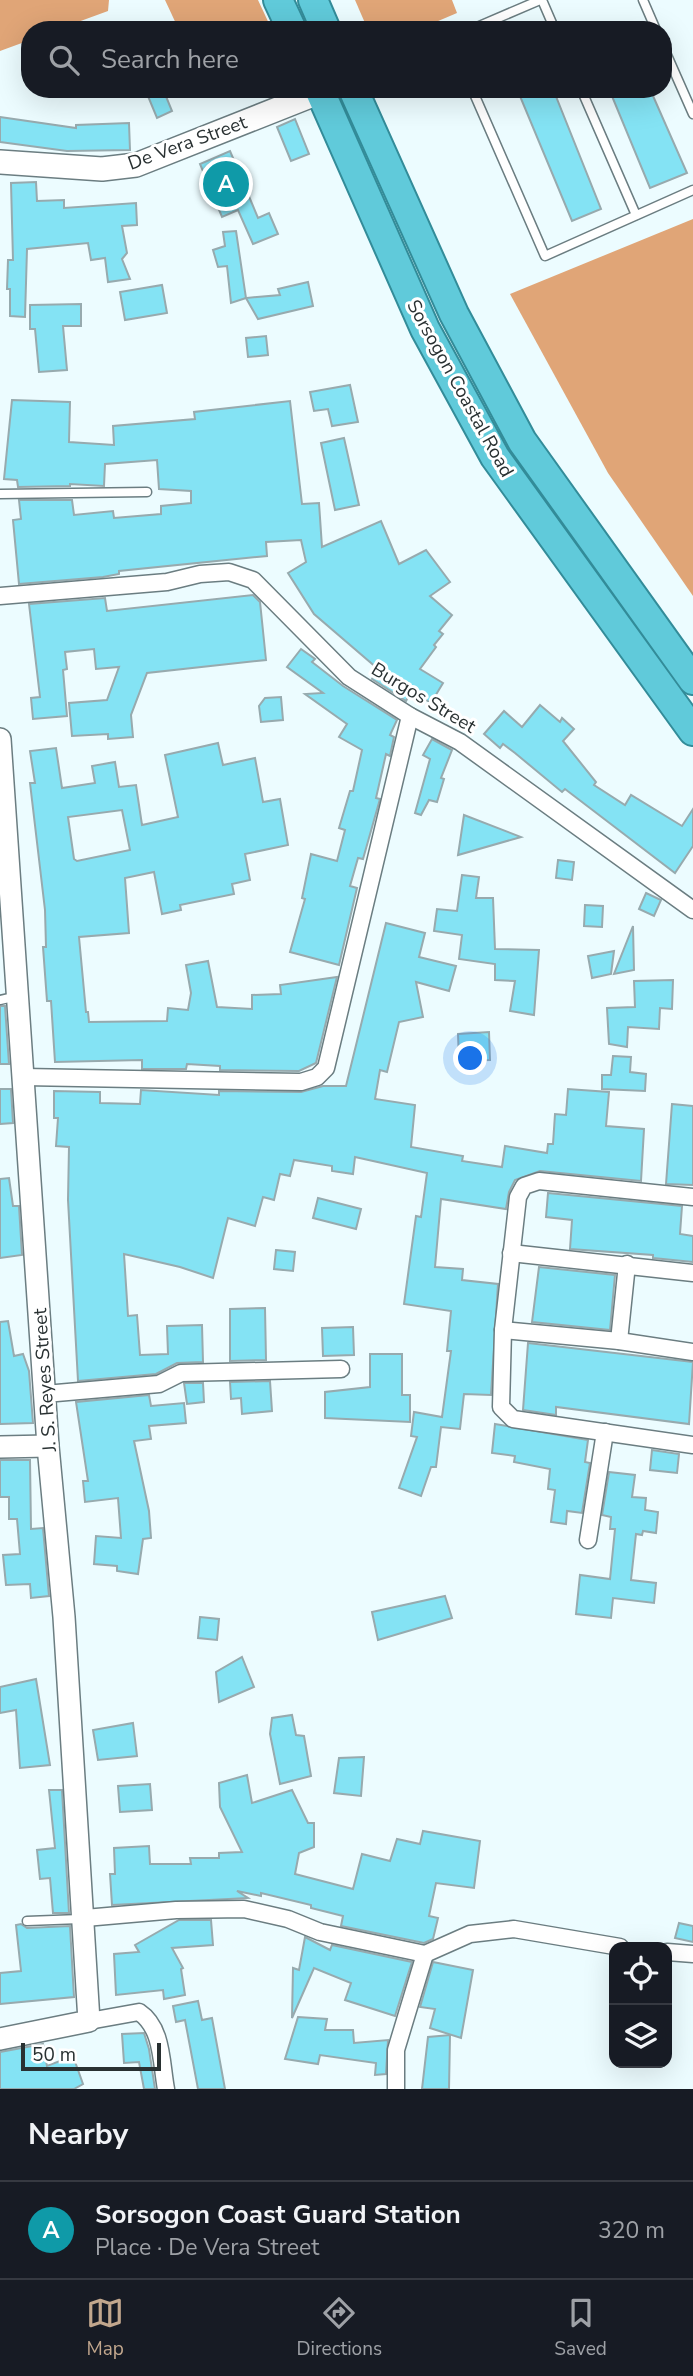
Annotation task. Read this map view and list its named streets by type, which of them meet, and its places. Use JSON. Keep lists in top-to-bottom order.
{
  "streets": {
    "highway": ["Sorsogon Coastal Road"],
    "main road": ["De Vera Street"],
    "street": ["Burgos Street", "J. S. Reyes Street"]
  },
  "scale_bar": "50 m",
  "page": {
    "search": "Search here",
    "pins": "A",
    "scale": "50 m",
    "heading": "Nearby",
    "list": [
      {
        "mark": "A",
        "name": "Sorsogon Coast Guard Station",
        "note": "Place · De Vera Street",
        "value": "320 m"
      }
    ],
    "nav": ["Map", "Directions", "Saved"]
  }
}
